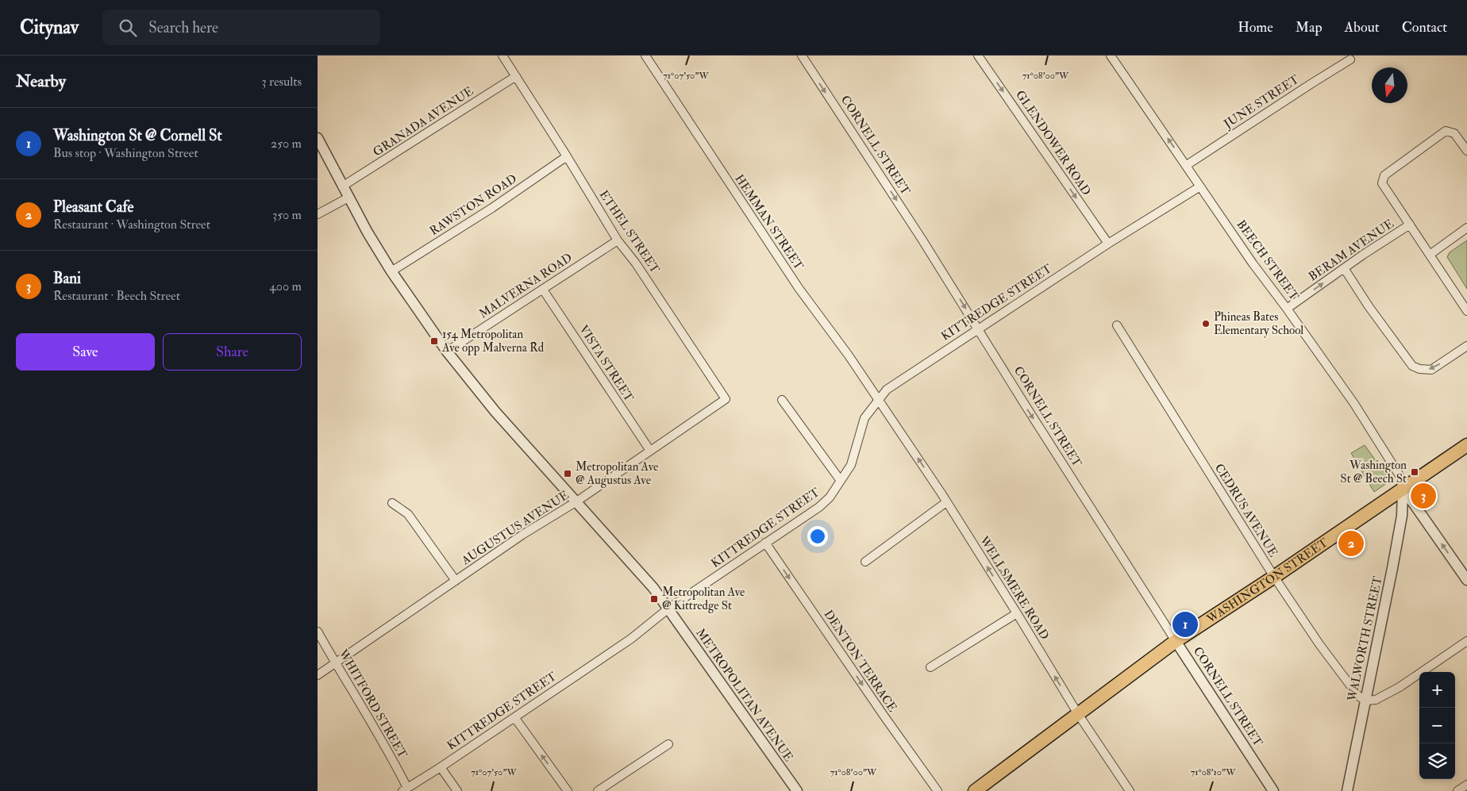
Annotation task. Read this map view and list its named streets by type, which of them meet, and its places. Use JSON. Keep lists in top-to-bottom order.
{
  "streets": {
    "main road": ["WASHINGTON STREET"],
    "street": [
      "JUNE STREET",
      "GRANADA AVENUE",
      "GLENDOWER ROAD",
      "CORNELL STREET",
      "RAWSTON ROAD",
      "HEMMAN STREET",
      "ETHEL STREET",
      "BERAM AVENUE",
      "BEECH STREET",
      "MALVERNA ROAD",
      "KITTREDGE STREET",
      "VISTA STREET",
      "CEDRUS AVENUE",
      "AUGUSTUS AVENUE",
      "WELLSMERE ROAD",
      "WALWORTH STREET",
      "DENTON TERRACE",
      "METROPOLITAN AVENUE",
      "WHITFORD STREET"
    ]
  },
  "crossings": [
    ["JUNE STREET", "BEECH STREET"],
    ["GRANADA AVENUE", "ETHEL STREET"],
    ["GRANADA AVENUE", "METROPOLITAN AVENUE"],
    ["GLENDOWER ROAD", "KITTREDGE STREET"],
    ["CORNELL STREET", "KITTREDGE STREET"],
    ["CORNELL STREET", "WASHINGTON STREET"],
    ["RAWSTON ROAD", "ETHEL STREET"],
    ["RAWSTON ROAD", "METROPOLITAN AVENUE"],
    ["HEMMAN STREET", "KITTREDGE STREET"],
    ["HEMMAN STREET", "WELLSMERE ROAD"],
    ["ETHEL STREET", "MALVERNA ROAD"],
    ["ETHEL STREET", "AUGUSTUS AVENUE"],
    ["BERAM AVENUE", "BEECH STREET"],
    ["BEECH STREET", "KITTREDGE STREET"],
    ["BEECH STREET", "WASHINGTON STREET"],
    ["BEECH STREET", "WALWORTH STREET"],
    ["MALVERNA ROAD", "VISTA STREET"],
    ["MALVERNA ROAD", "METROPOLITAN AVENUE"],
    ["KITTREDGE STREET", "WELLSMERE ROAD"],
    ["KITTREDGE STREET", "DENTON TERRACE"],
    ["KITTREDGE STREET", "METROPOLITAN AVENUE"],
    ["KITTREDGE STREET", "WHITFORD STREET"],
    ["VISTA STREET", "AUGUSTUS AVENUE"],
    ["CEDRUS AVENUE", "WASHINGTON STREET"],
    ["CEDRUS AVENUE", "WALWORTH STREET"],
    ["AUGUSTUS AVENUE", "METROPOLITAN AVENUE"],
    ["AUGUSTUS AVENUE", "WHITFORD STREET"],
    ["WASHINGTON STREET", "WELLSMERE ROAD"],
    ["WASHINGTON STREET", "WALWORTH STREET"]
  ],
  "one_way": [
    "GLENDOWER ROAD",
    "CORNELL STREET",
    "BERAM AVENUE",
    "BEECH STREET",
    "WELLSMERE ROAD",
    "DENTON TERRACE"
  ],
  "places": {
    "other": ["Phineas Bates Elementary School"],
    "transit": [
      "154 Metropolitan Ave opp Malverna Rd",
      "Washington St @ Beech St",
      "Metropolitan Ave @ Augustus Ave",
      "Metropolitan Ave @ Kittredge St"
    ]
  },
  "north": "bottom",
  "page": {
    "header": "Citynav",
    "search": "Search here",
    "nav": [
      "Home",
      "Map",
      "About",
      "Contact"
    ],
    "heading": ["Nearby", "3 results"],
    "list": [
      {
        "mark": "1",
        "name": "Washington St @ Cornell St",
        "note": "Bus stop · Washington Street",
        "value": "250 m"
      },
      {
        "mark": "2",
        "name": "Pleasant Cafe",
        "note": "Restaurant · Washington Street",
        "value": "350 m"
      },
      {
        "mark": "3",
        "name": "Bani",
        "note": "Restaurant · Beech Street",
        "value": "400 m"
      }
    ],
    "buttons": ["Save", "Share"],
    "pins": ["3", "2", "1"],
    "map_buttons": ["+", "−"]
  },
  "coordinates": ["71°07'50\"W", "71°08'00\"W", "71°08'10\"W"]
}
